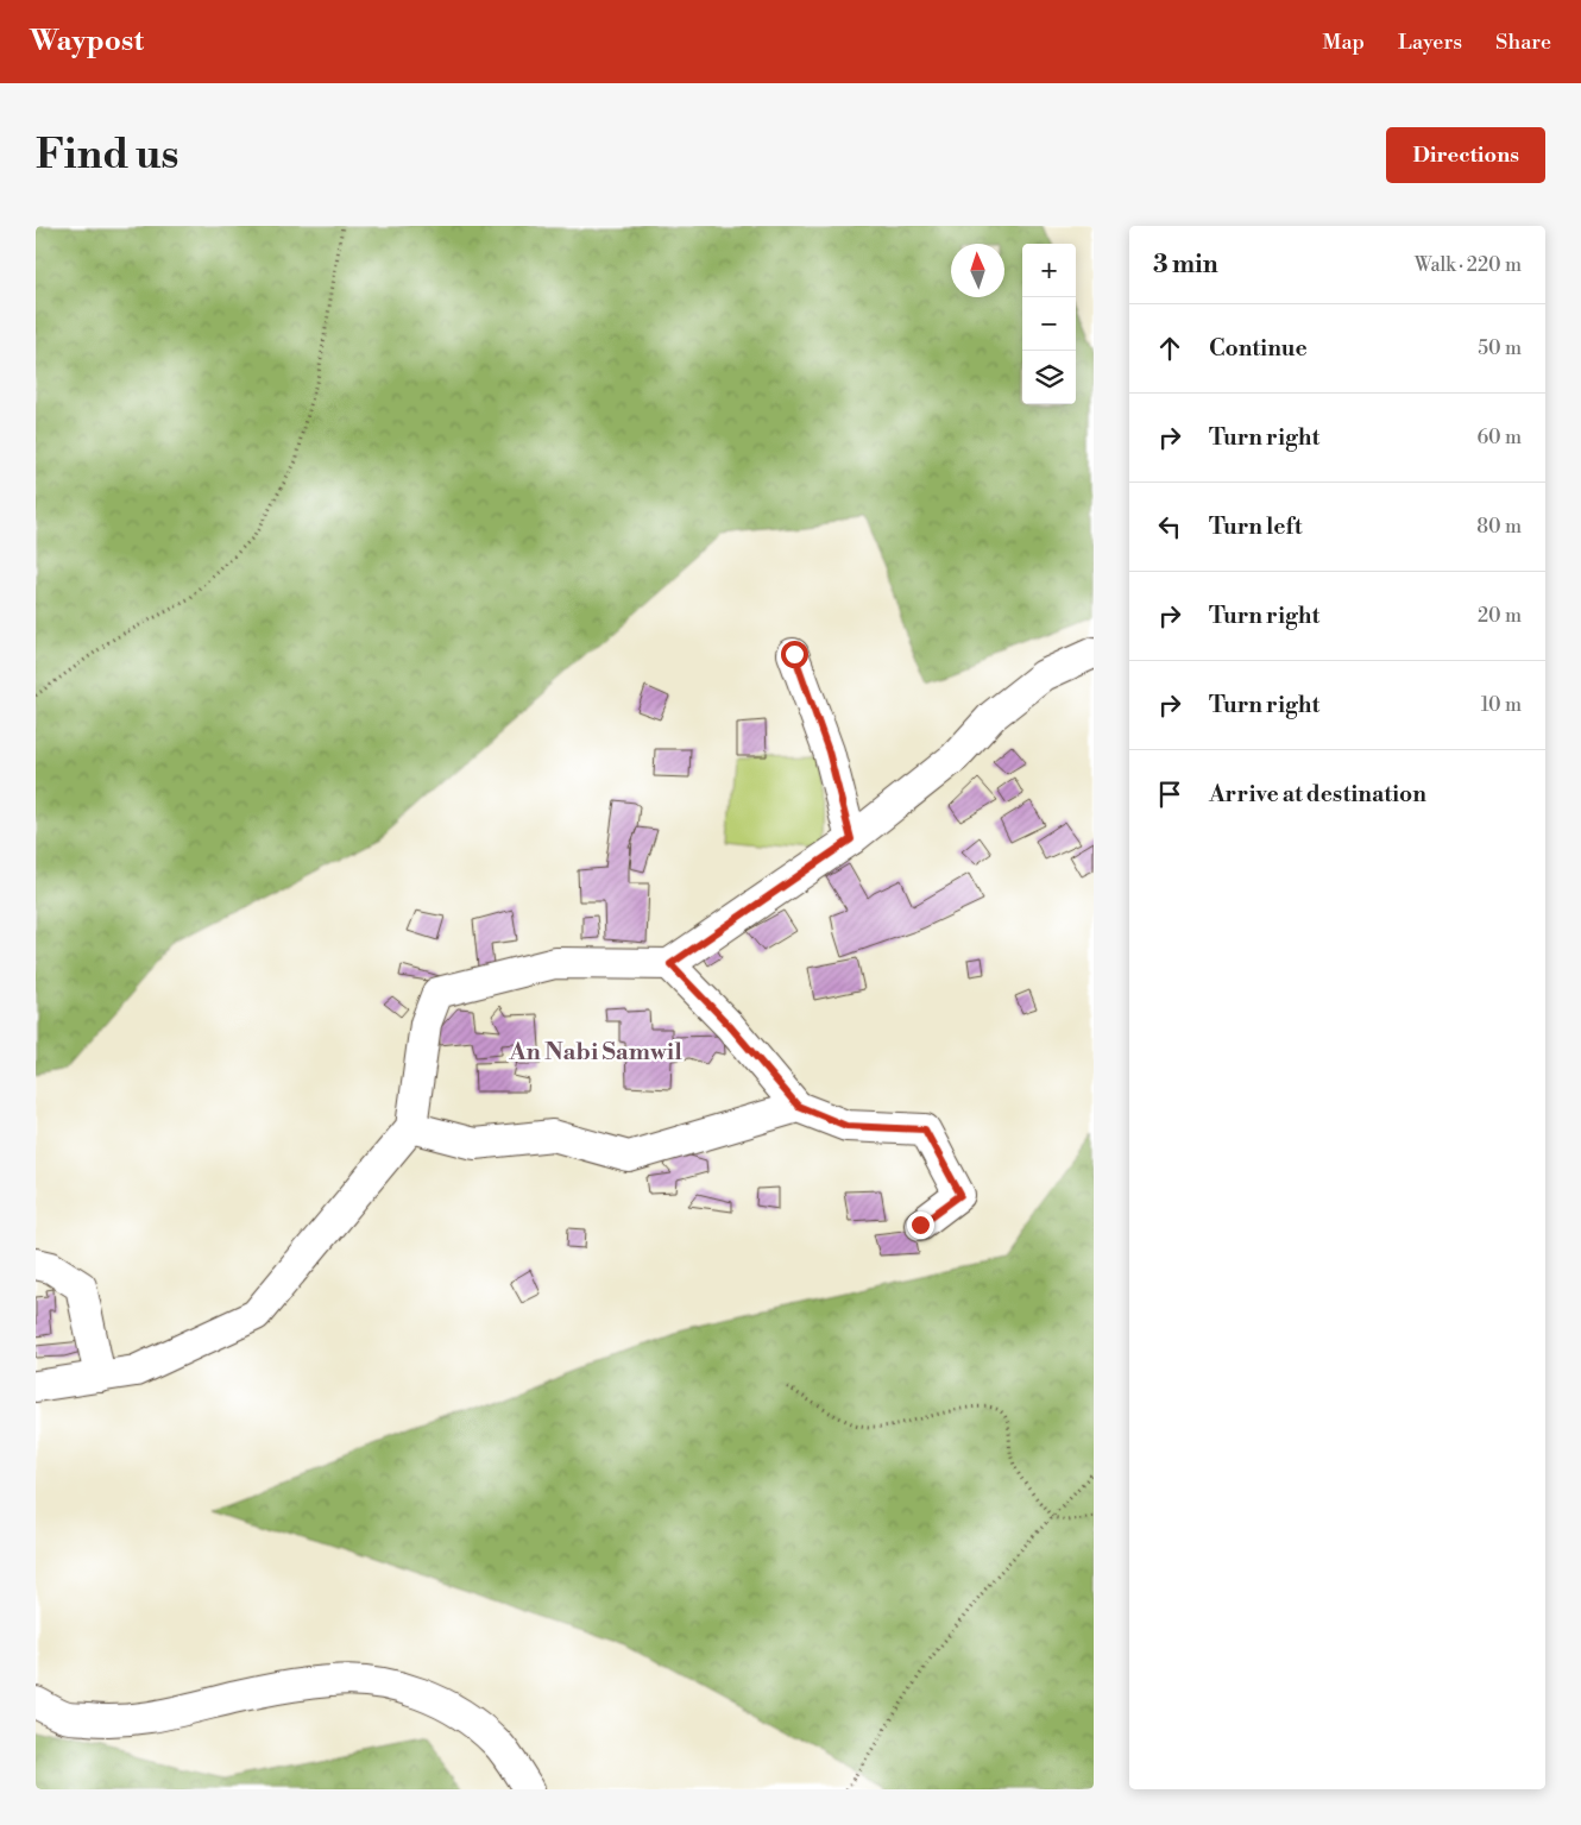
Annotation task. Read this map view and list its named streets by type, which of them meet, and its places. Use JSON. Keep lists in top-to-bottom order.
{
  "districts": ["An Nabi Samwil"],
  "north": "top",
  "page": {
    "header": "Waypost",
    "nav": ["Map", "Layers", "Share"],
    "buttons": "Directions",
    "title": "Find us",
    "heading": ["3 min", "Walk · 220 m"],
    "map_buttons": ["+", "−"],
    "list": [
      ["Continue", "50 m"],
      ["Turn right", "60 m"],
      ["Turn left", "80 m"],
      ["Turn right", "20 m"],
      ["Turn right", "10 m"],
      "Arrive at destination"
    ]
  }
}
